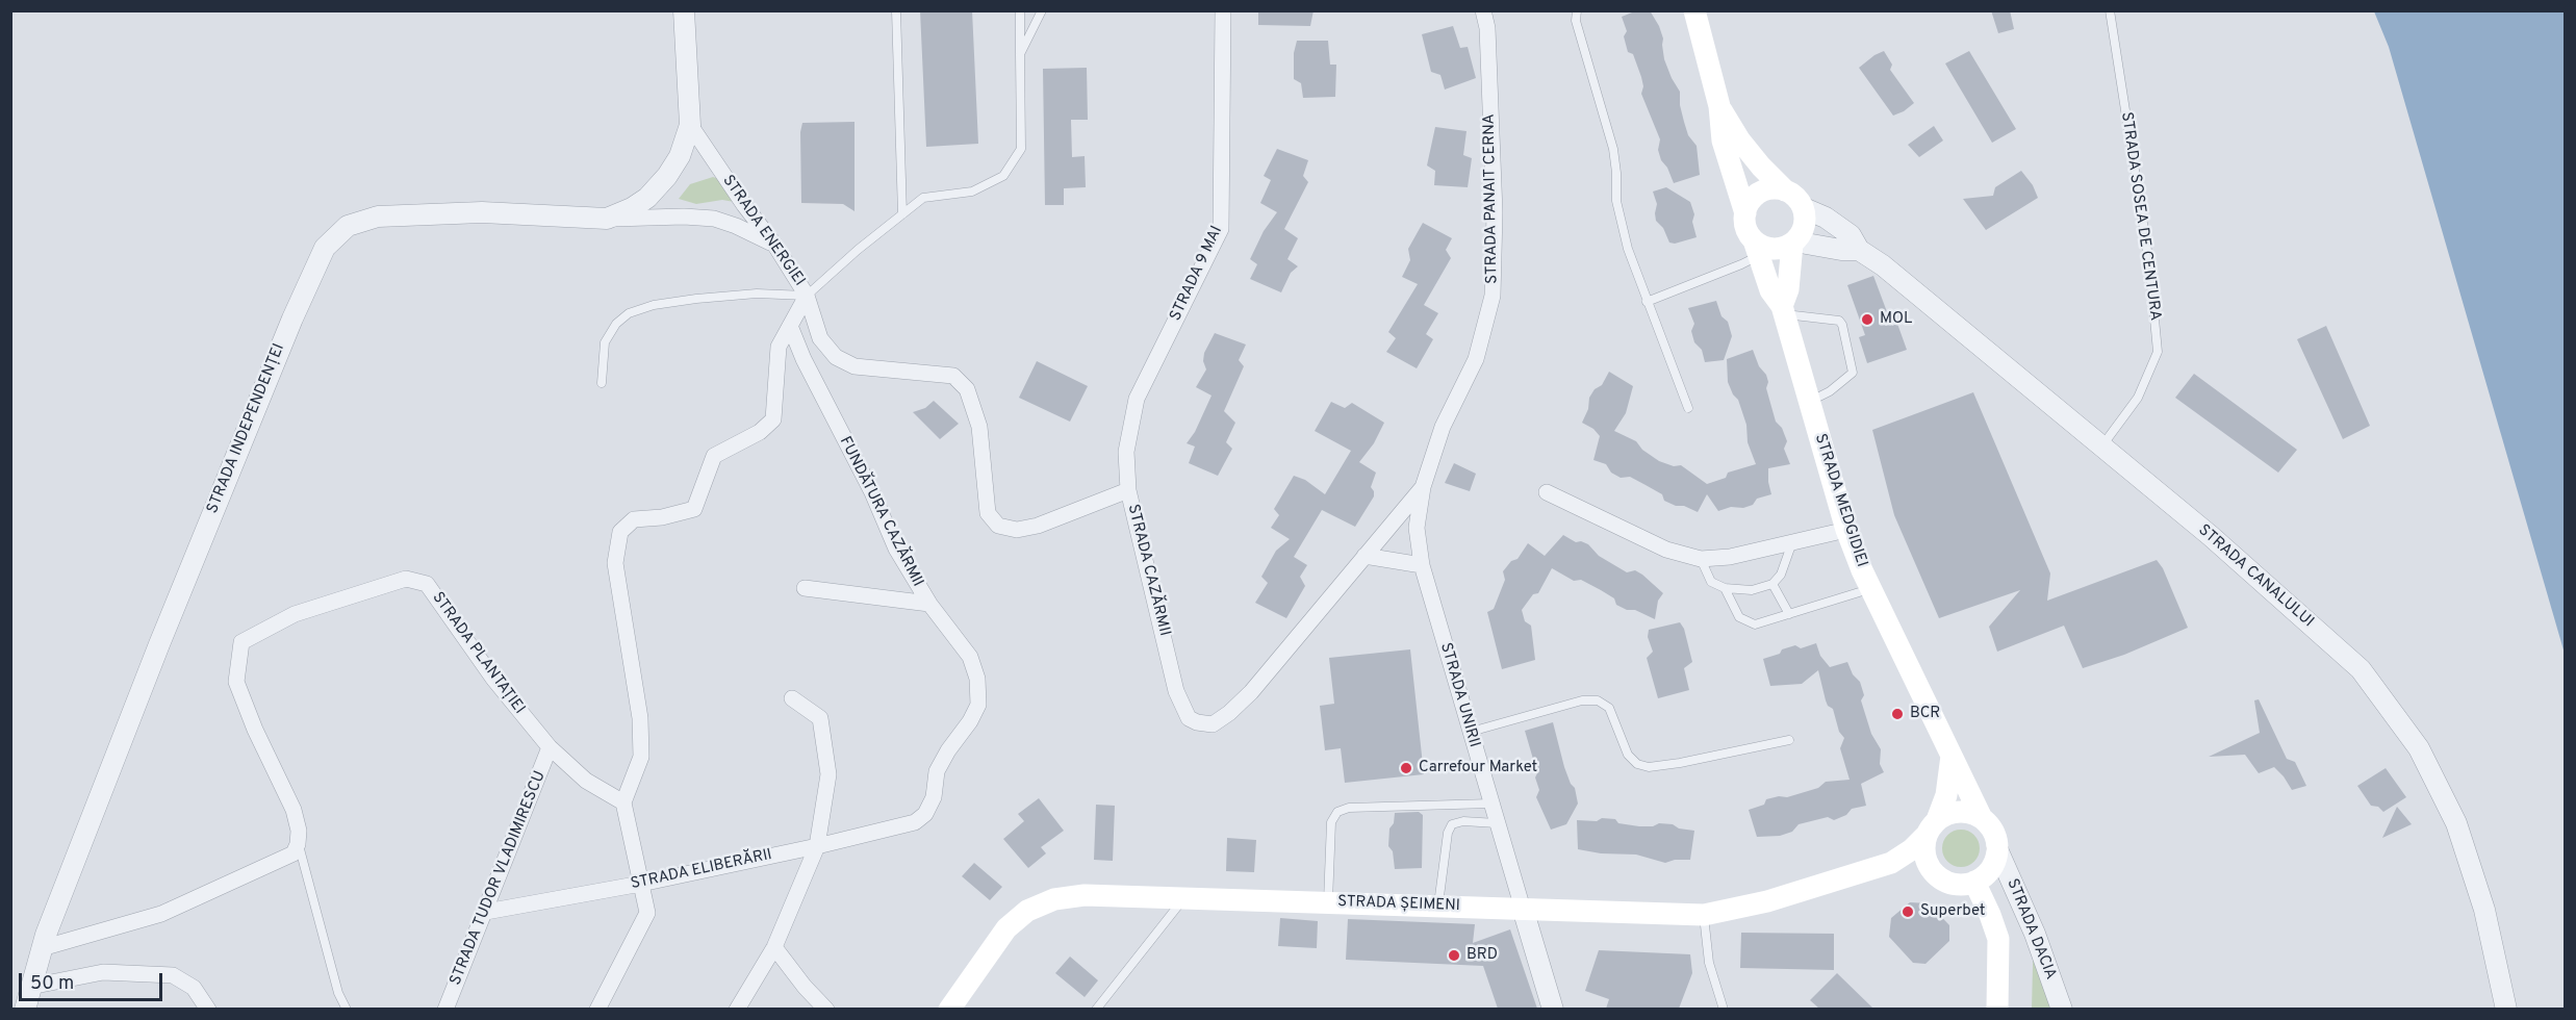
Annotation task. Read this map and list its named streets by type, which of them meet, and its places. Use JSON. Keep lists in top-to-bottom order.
{
  "streets": {
    "main road": ["STRADA MEDGIDIEI", "STRADA ȘEIMENI"],
    "street": [
      "STRADA PANAIT CERNA",
      "STRADA ENERGIEI",
      "STRADA 9 MAI",
      "STRADA INDEPENDENȚEI",
      "FUNDĂTURA CAZĂRMII",
      "STRADA CAZĂRMII",
      "STRADA CANALULUI",
      "STRADA PLANTAȚIEI",
      "STRADA UNIRII",
      "STRADA ELIBERĂRII",
      "STRADA TUDOR VLADIMIRESCU",
      "STRADA DACIA"
    ],
    "lane": ["STRADA SOSEA DE CENTURA"]
  },
  "crossings": [
    ["STRADA PANAIT CERNA", "STRADA CAZĂRMII"],
    ["STRADA PANAIT CERNA", "STRADA UNIRII"],
    ["STRADA SOSEA DE CENTURA", "STRADA CANALULUI"],
    ["STRADA ENERGIEI", "STRADA INDEPENDENȚEI"],
    ["STRADA ENERGIEI", "FUNDĂTURA CAZĂRMII"],
    ["STRADA ENERGIEI", "STRADA CAZĂRMII"],
    ["STRADA ENERGIEI", "STRADA PLANTAȚIEI"],
    ["STRADA 9 MAI", "STRADA CAZĂRMII"],
    ["STRADA MEDGIDIEI", "STRADA CANALULUI"],
    ["STRADA MEDGIDIEI", "STRADA ȘEIMENI"],
    ["STRADA MEDGIDIEI", "STRADA DACIA"],
    ["FUNDĂTURA CAZĂRMII", "STRADA ELIBERĂRII"],
    ["STRADA CAZĂRMII", "STRADA UNIRII"],
    ["STRADA PLANTAȚIEI", "STRADA TUDOR VLADIMIRESCU"],
    ["STRADA UNIRII", "STRADA ȘEIMENI"],
    ["STRADA ELIBERĂRII", "STRADA TUDOR VLADIMIRESCU"],
    ["STRADA ȘEIMENI", "STRADA DACIA"]
  ],
  "places": [
    "MOL",
    "BCR",
    "Carrefour Market",
    "Superbet",
    "BRD"
  ],
  "scale_bar": "50 m"
}
